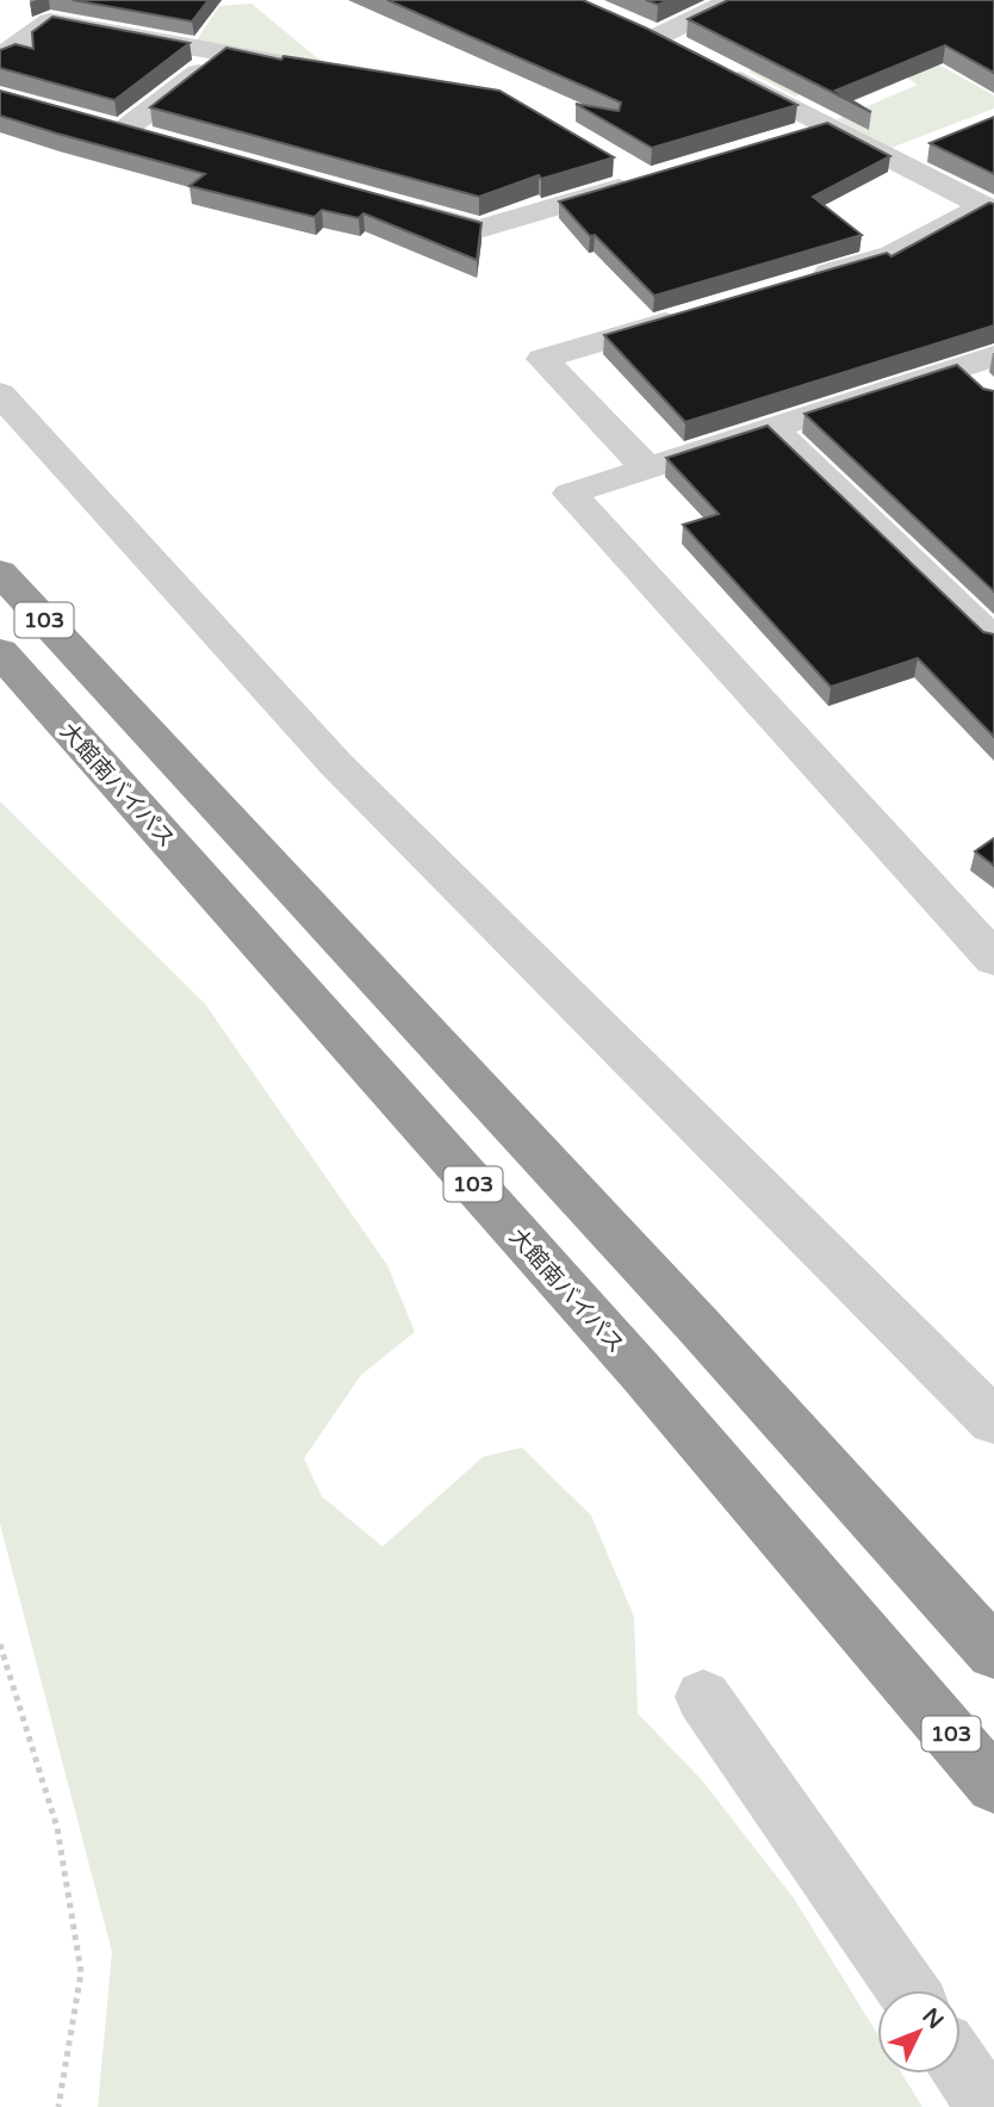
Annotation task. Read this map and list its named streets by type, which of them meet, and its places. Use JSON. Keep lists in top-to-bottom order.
{
  "streets": {
    "highway": ["103", "大館南バイパス"]
  },
  "north": "top right"
}
